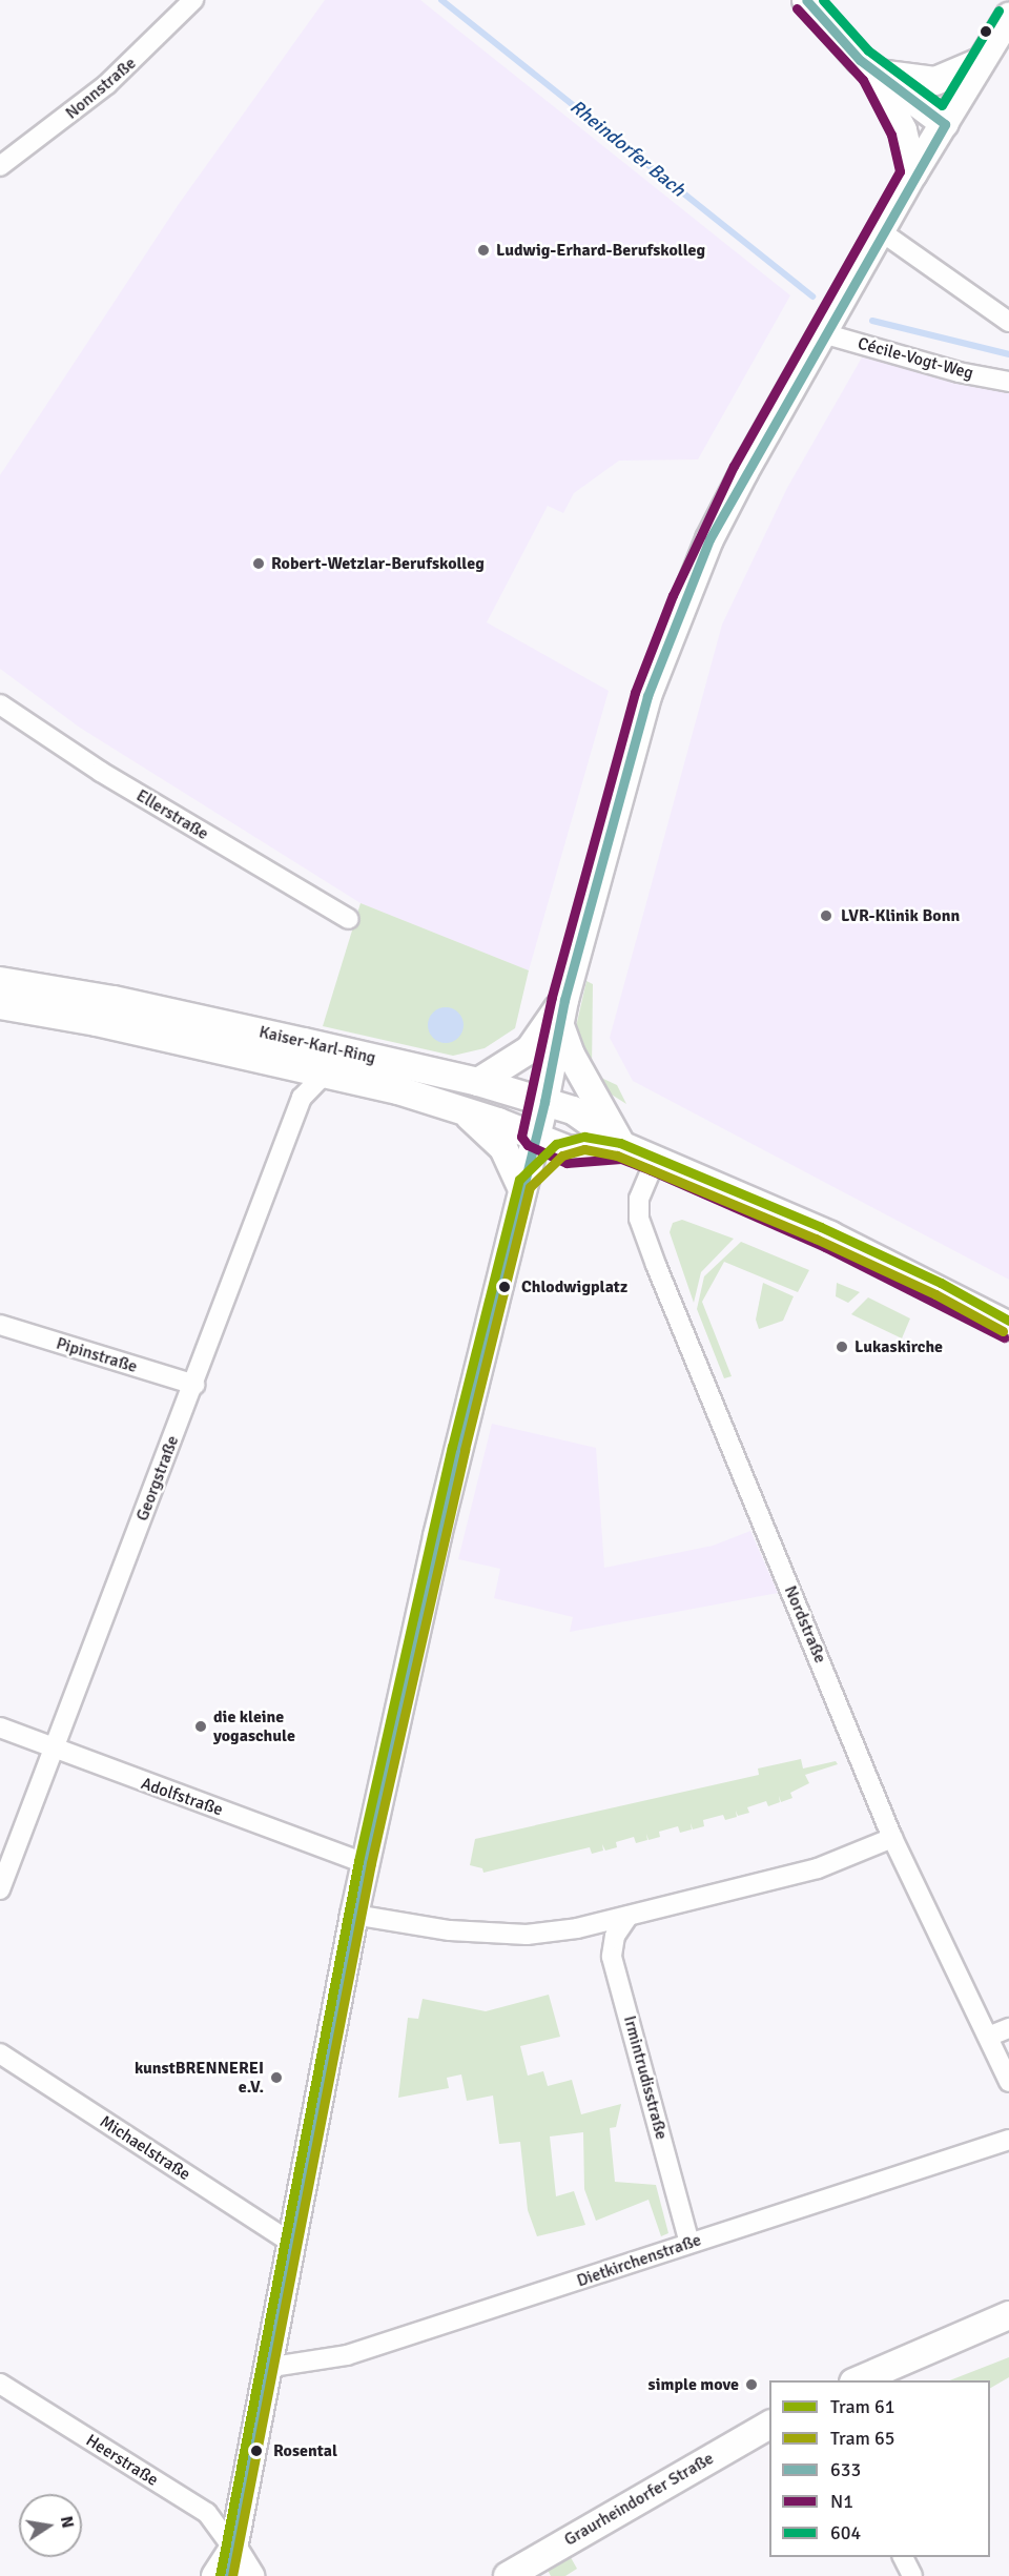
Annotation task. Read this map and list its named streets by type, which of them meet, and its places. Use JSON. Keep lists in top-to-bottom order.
{
  "streets": {
    "main road": ["Kaiser-Karl-Ring", "Graurheindorfer Straße"],
    "street": [
      "Nonnstraße",
      "Cécile-Vogt-Weg",
      "Ellerstraße",
      "Pipinstraße",
      "Georgstraße",
      "Nordstraße",
      "Adolfstraße",
      "Irmintrudisstraße",
      "Michaelstraße",
      "Dietkirchenstraße",
      "Heerstraße"
    ]
  },
  "crossings": [
    ["Kaiser-Karl-Ring", "Georgstraße"],
    ["Kaiser-Karl-Ring", "Nordstraße"],
    ["Pipinstraße", "Georgstraße"],
    ["Georgstraße", "Adolfstraße"],
    ["Irmintrudisstraße", "Dietkirchenstraße"]
  ],
  "water": ["Rheindorfer Bach"],
  "places": [
    "Ludwig-Erhard-Berufskolleg",
    "Robert-Wetzlar-Berufskolleg",
    "LVR-Klinik Bonn",
    "Chlodwigplatz",
    "Lukaskirche",
    "die kleine yogaschule",
    "kunstBRENNEREI e.V.",
    "simple move",
    "Rosental"
  ],
  "lines": [
    "transit line 633",
    "transit line 604",
    "transit line N1",
    "tram line 61",
    "tram line 65"
  ],
  "legend": [
    "Tram 61",
    "Tram 65",
    "633",
    "N1",
    "604"
  ],
  "north": "right"
}
